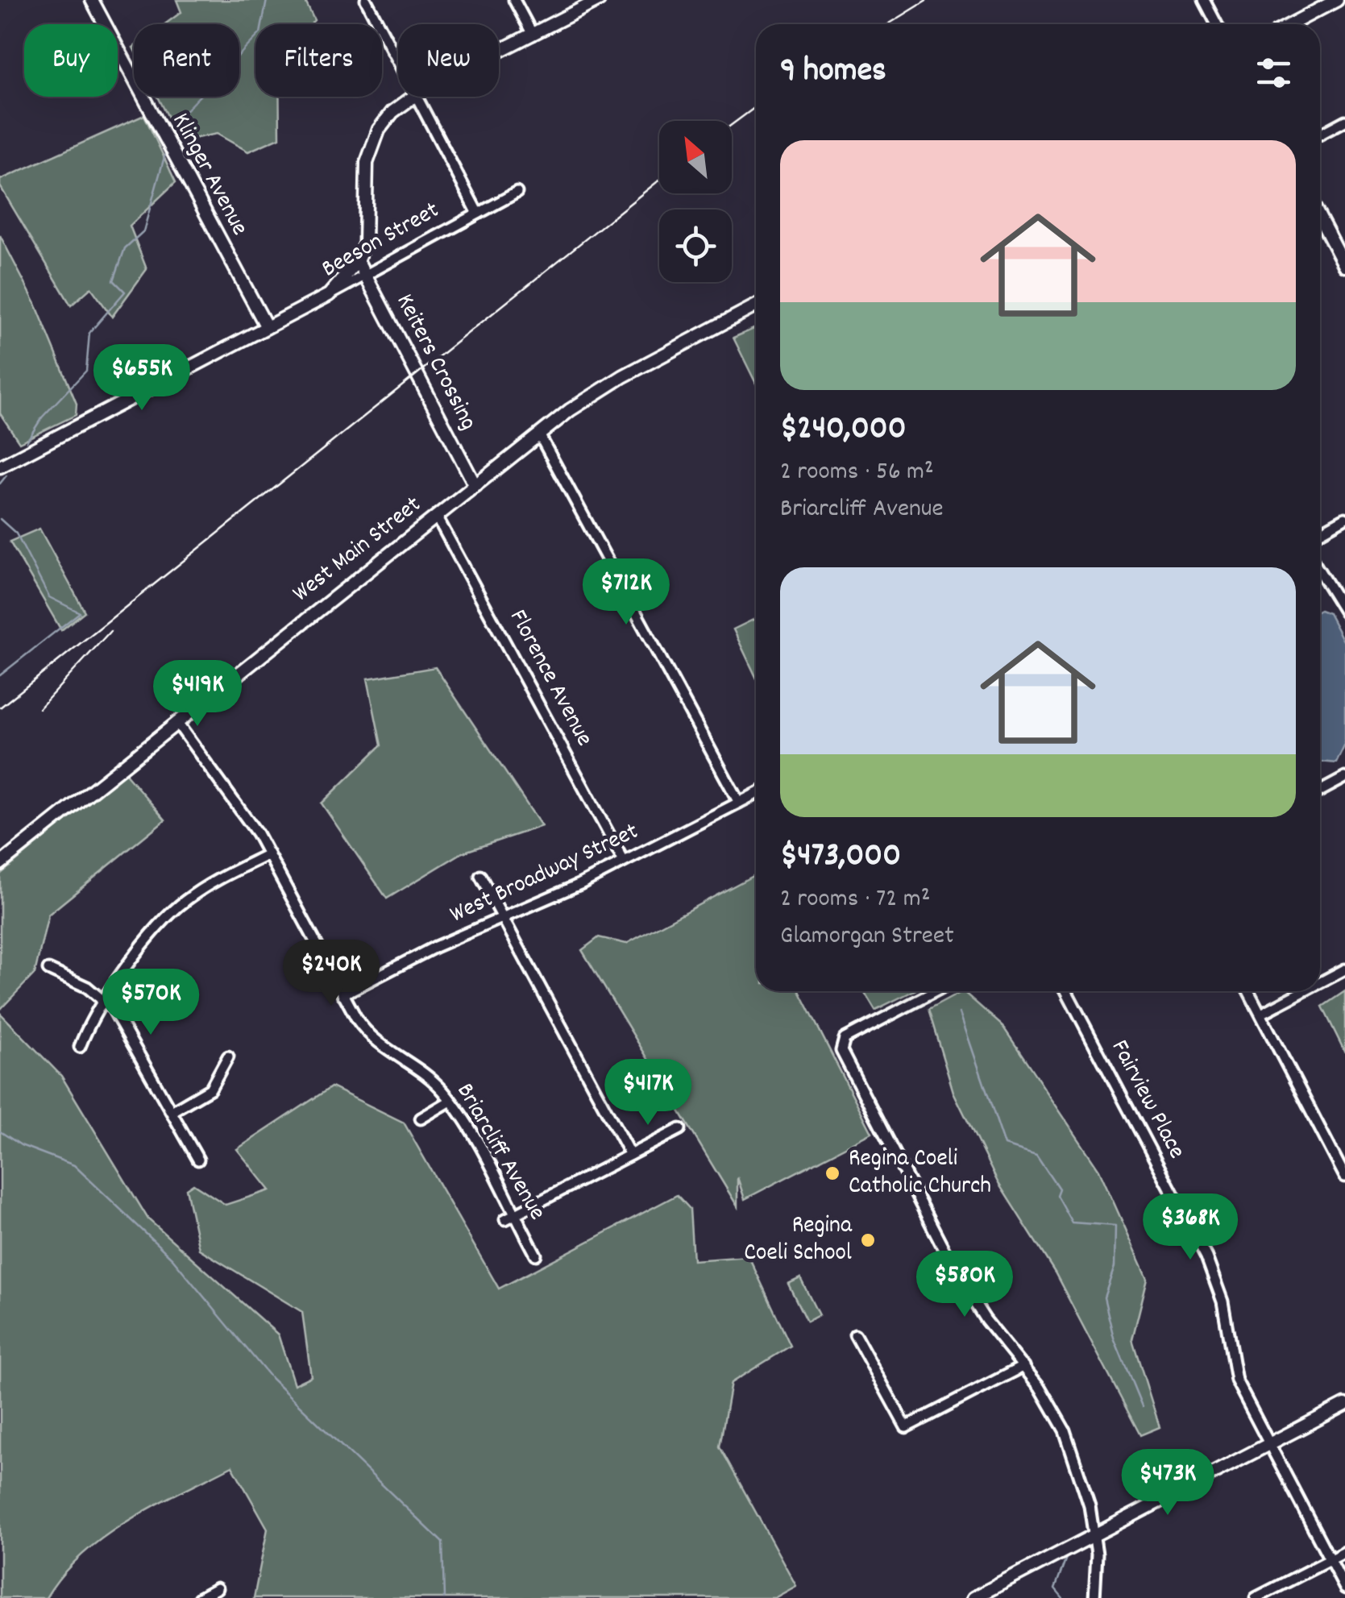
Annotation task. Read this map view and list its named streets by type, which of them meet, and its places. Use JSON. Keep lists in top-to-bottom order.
{
  "streets": {
    "street": [
      "Klinger Avenue",
      "Beeson Street",
      "Keiters Crossing",
      "West Main Street",
      "Florence Avenue",
      "West Broadway Street",
      "Fairview Place",
      "Briarcliff Avenue"
    ]
  },
  "crossings": [
    ["Klinger Avenue", "Beeson Street"],
    ["Beeson Street", "Keiters Crossing"],
    ["Keiters Crossing", "West Main Street"],
    ["West Main Street", "Florence Avenue"],
    ["West Main Street", "Briarcliff Avenue"],
    ["Florence Avenue", "West Broadway Street"],
    ["West Broadway Street", "Briarcliff Avenue"]
  ],
  "places": ["Regina Coeli Catholic Church", "Regina Coeli School"],
  "north": "top left",
  "page": {
    "chip": [
      "Buy",
      "Rent",
      "Filters",
      "New"
    ],
    "heading": "9 homes",
    "list": [
      {
        "name": "$240,000",
        "note": "2 rooms · 56 m² · Briarcliff Avenue"
      },
      {
        "name": "$473,000",
        "note": "2 rooms · 72 m² · Glamorgan Street"
      }
    ],
    "price": [
      "$655K",
      "$712K",
      "$419K",
      "$240K",
      "$570K",
      "$417K",
      "$368K",
      "$580K",
      "$473K"
    ]
  }
}
